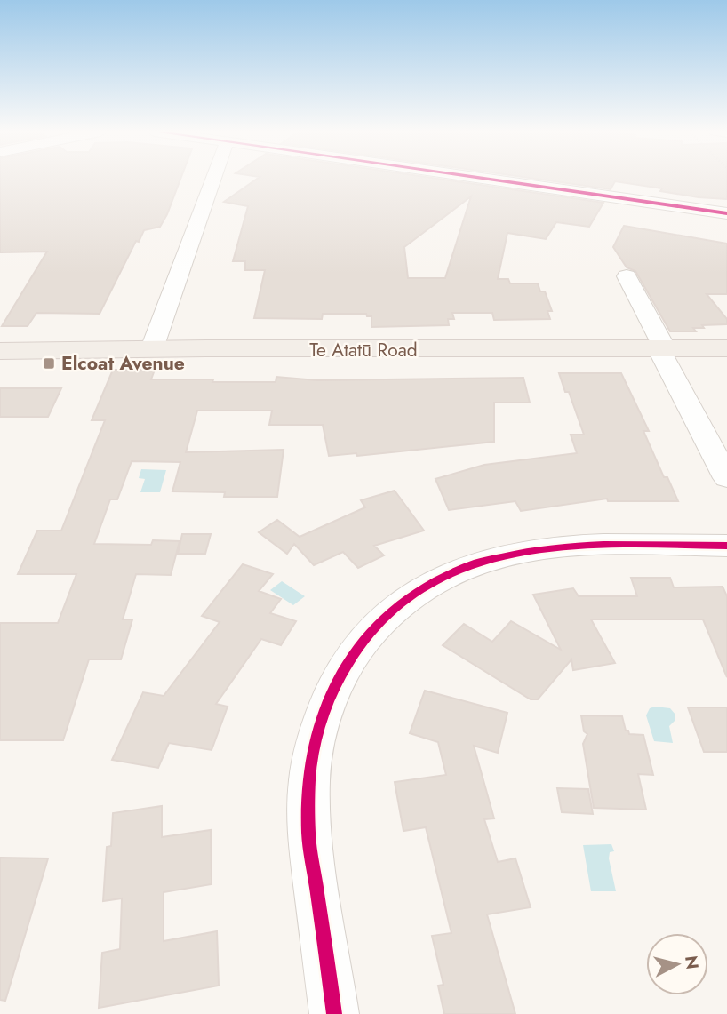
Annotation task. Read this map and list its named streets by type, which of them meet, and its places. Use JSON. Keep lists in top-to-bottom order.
{
  "streets": {
    "main road": ["Te Atatū Road"]
  },
  "places": {
    "transit": ["Elcoat Avenue"]
  },
  "north": "right"
}
